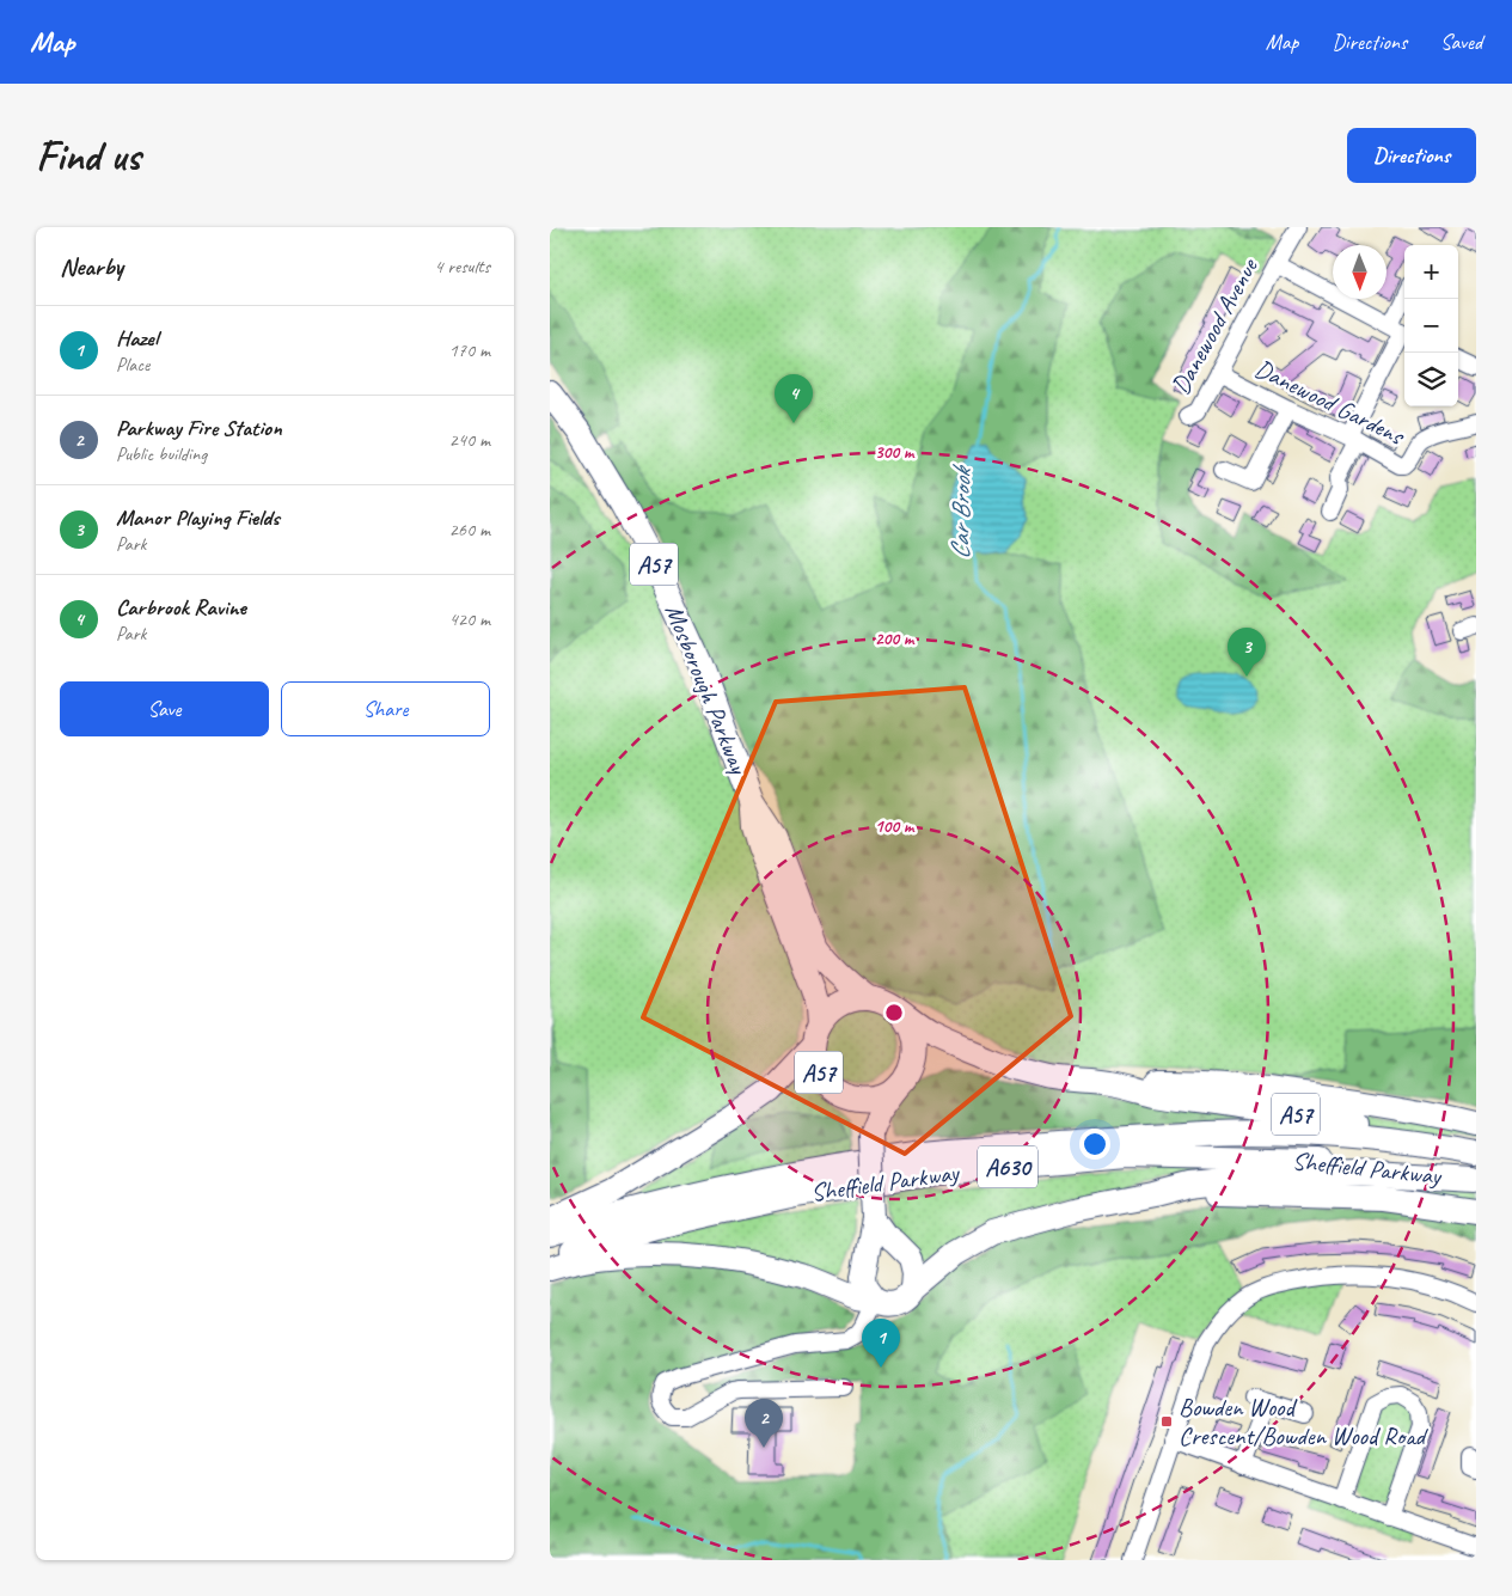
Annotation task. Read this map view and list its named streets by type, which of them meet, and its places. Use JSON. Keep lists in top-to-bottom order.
{
  "streets": {
    "highway": [
      "A57",
      "Mosborough Parkway",
      "A630",
      "Sheffield Parkway"
    ],
    "street": ["Danewood Avenue", "Danewood Gardens"]
  },
  "crossings": [
    ["Danewood Avenue", "Danewood Gardens"],
    ["A57", "Mosborough Parkway"],
    ["A57", "Sheffield Parkway"]
  ],
  "water": ["Car Brook"],
  "places": {
    "transit": ["Bowden Wood Crescent/Bowden Wood Road"]
  },
  "north": "bottom",
  "page": {
    "header": "Map",
    "nav": ["Map", "Directions", "Saved"],
    "buttons": [
      "Directions",
      ["Save", "Share"]
    ],
    "title": "Find us",
    "heading": ["Nearby", "4 results"],
    "map_buttons": ["+", "−"],
    "list": [
      {
        "mark": "1",
        "name": "Hazel",
        "note": "Place",
        "value": "170 m"
      },
      {
        "mark": "2",
        "name": "Parkway Fire Station",
        "note": "Public building",
        "value": "240 m"
      },
      {
        "mark": "3",
        "name": "Manor Playing Fields",
        "note": "Park",
        "value": "260 m"
      },
      {
        "mark": "4",
        "name": "Carbrook Ravine",
        "note": "Park",
        "value": "420 m"
      }
    ],
    "pins": [
      "4",
      "3",
      "1",
      "2"
    ]
  },
  "rings": ["300 m", "200 m", "100 m"]
}
